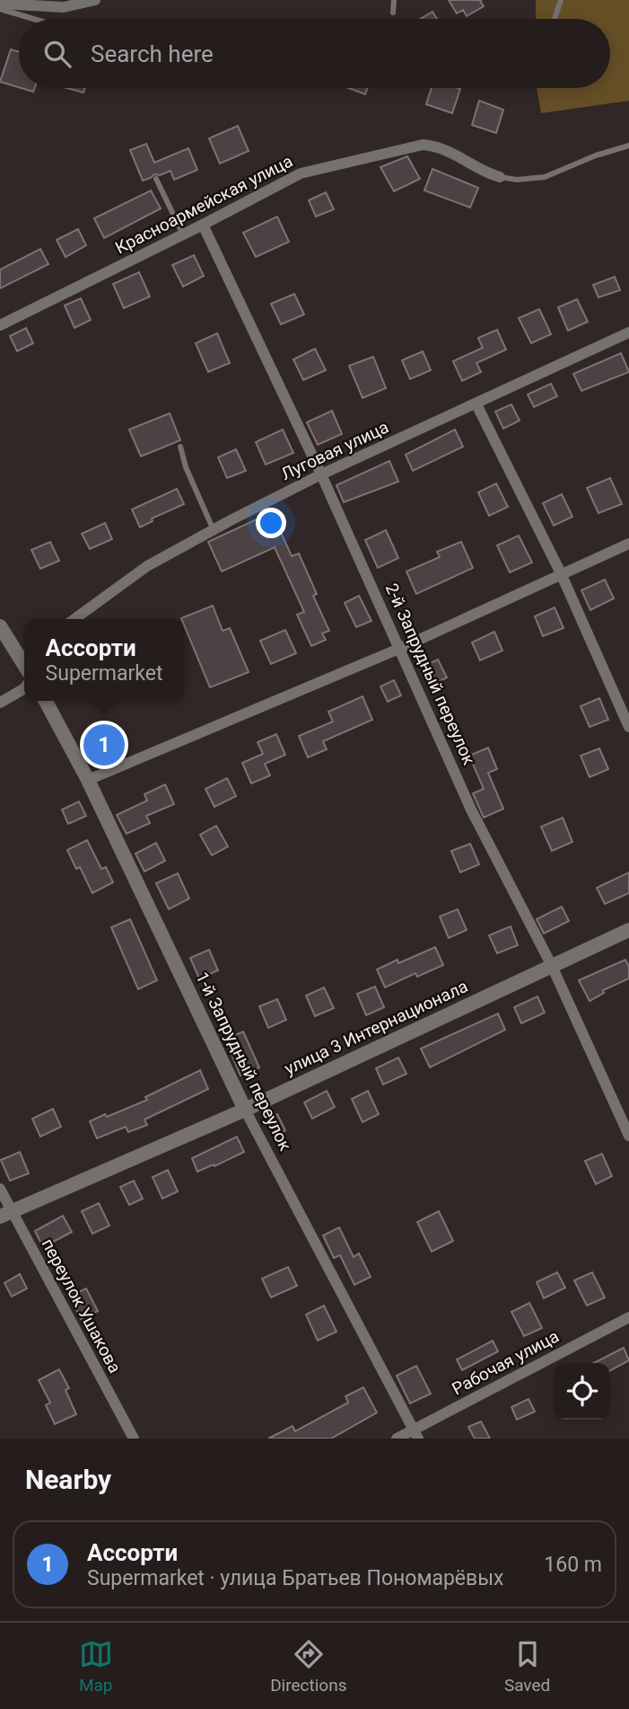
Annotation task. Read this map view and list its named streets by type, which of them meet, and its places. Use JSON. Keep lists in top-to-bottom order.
{
  "streets": {
    "street": [
      "Красноармейская улица",
      "Луговая улица",
      "2-й Запрудный переулок",
      "улица 3 Интернационала",
      "1-й Запрудный переулок",
      "переулок Ушакова",
      "Рабочая улица"
    ]
  },
  "crossings": [
    ["Красноармейская улица", "2-й Запрудный переулок"],
    ["Луговая улица", "2-й Запрудный переулок"],
    ["2-й Запрудный переулок", "улица 3 Интернационала"],
    ["улица 3 Интернационала", "1-й Запрудный переулок"],
    ["улица 3 Интернационала", "переулок Ушакова"],
    ["1-й Запрудный переулок", "Рабочая улица"]
  ],
  "page": {
    "search": "Search here",
    "popup": ["Ассорти", "Supermarket"],
    "pins": "1",
    "heading": "Nearby",
    "list": [
      {
        "mark": "1",
        "name": "Ассорти",
        "note": "Supermarket · улица Братьев Пономарёвых",
        "value": "160 m"
      }
    ],
    "nav": ["Map", "Directions", "Saved"]
  }
}
